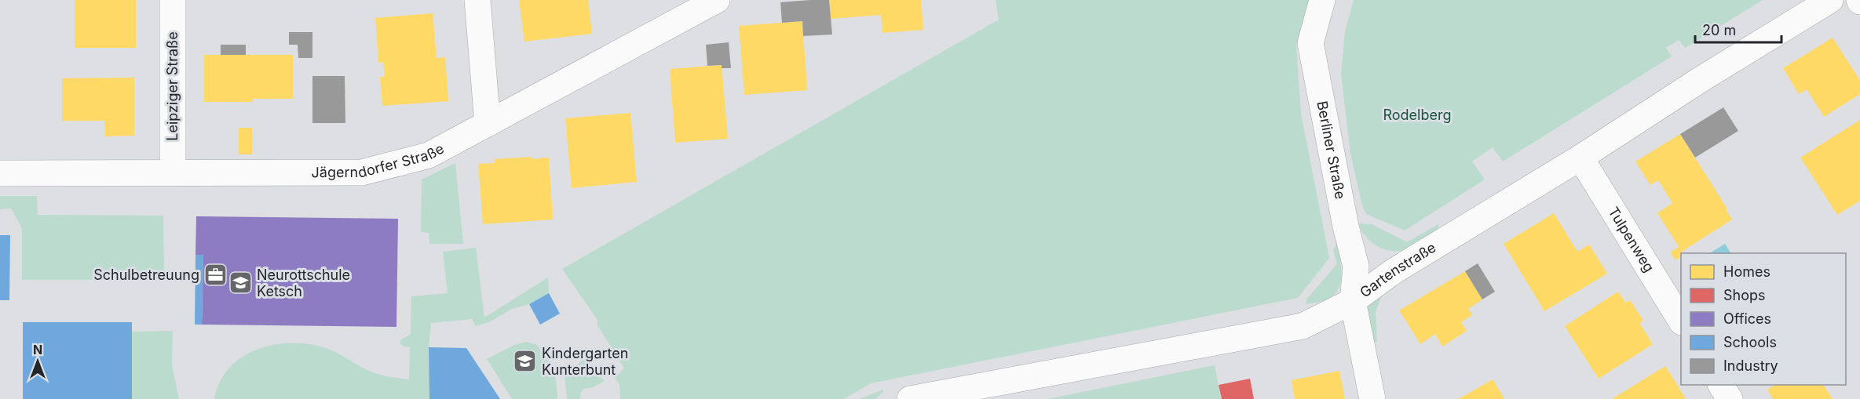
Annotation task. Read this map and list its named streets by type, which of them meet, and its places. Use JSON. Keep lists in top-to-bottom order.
{
  "streets": {
    "street": [
      "Leipziger Straße",
      "Berliner Straße",
      "Jägerndorfer Straße",
      "Tulpenweg",
      "Gartenstraße"
    ]
  },
  "crossings": [
    ["Leipziger Straße", "Jägerndorfer Straße"],
    ["Berliner Straße", "Gartenstraße"],
    ["Tulpenweg", "Gartenstraße"]
  ],
  "parks": ["Rodelberg"],
  "places": {
    "office": ["Schulbetreuung"],
    "school or university": ["Neurottschule Ketsch", "Kindergarten Kunterbunt"]
  },
  "legend": [
    "Homes",
    "Shops",
    "Offices",
    "Schools",
    "Industry"
  ],
  "scale_bar": "20 m",
  "north": "top"
}
